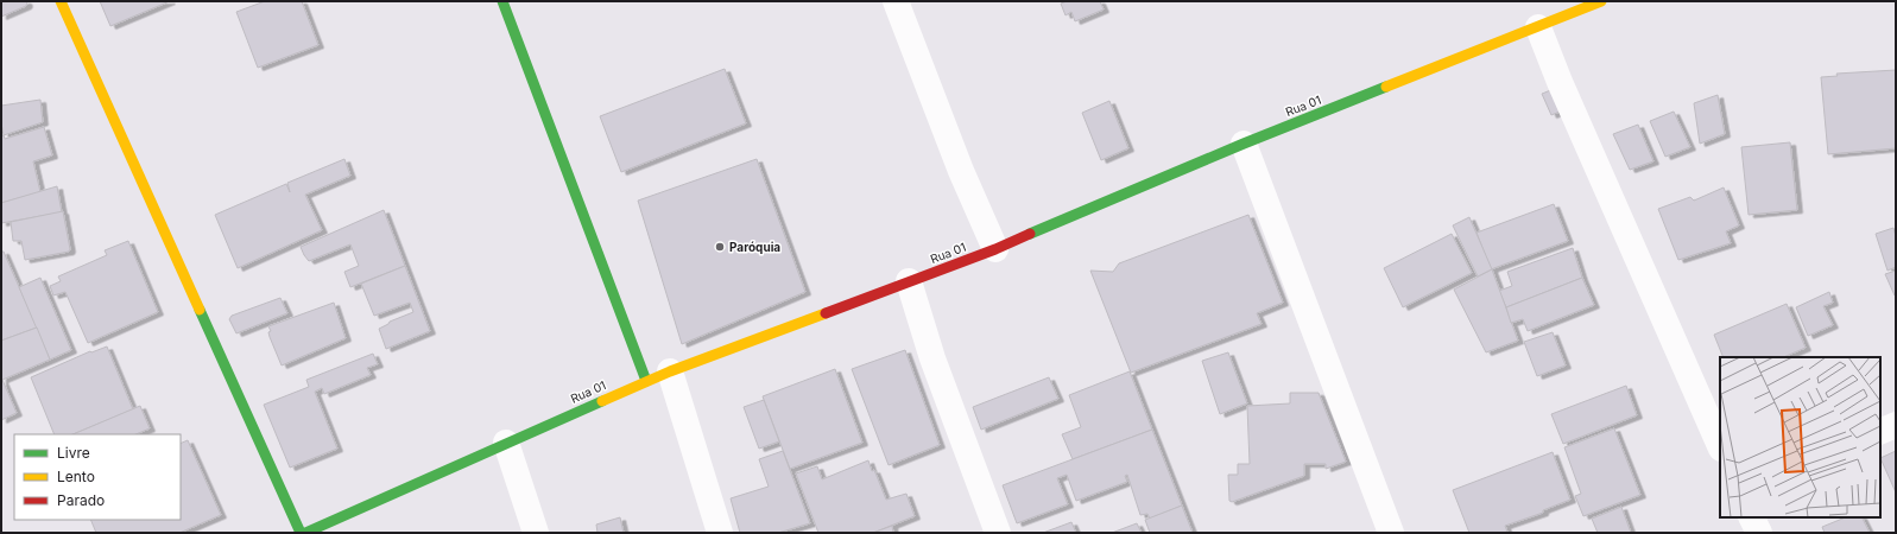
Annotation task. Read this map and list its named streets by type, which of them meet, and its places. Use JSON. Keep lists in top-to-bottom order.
{
  "streets": {
    "street": ["Rua 01"]
  },
  "places": ["Paróquia"],
  "legend": ["Livre", "Lento", "Parado"]
}
